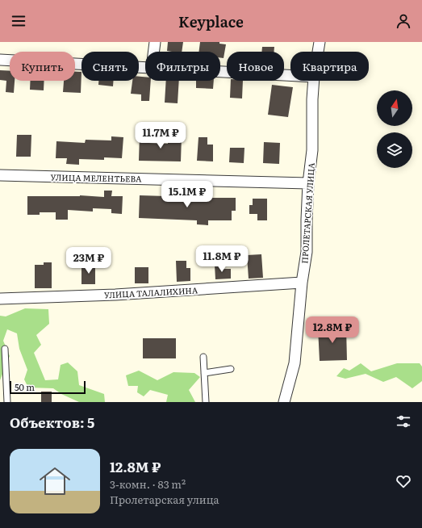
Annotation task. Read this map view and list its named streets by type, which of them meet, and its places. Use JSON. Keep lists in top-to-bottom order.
{
  "streets": {
    "street": ["УЛИЦА МЕЛЕНТЬЕВА", "ПРОЛЕТАРСКАЯ УЛИЦА", "УЛИЦА ТАЛАЛИХИНА"]
  },
  "crossings": [
    ["УЛИЦА МЕЛЕНТЬЕВА", "ПРОЛЕТАРСКАЯ УЛИЦА"],
    ["ПРОЛЕТАРСКАЯ УЛИЦА", "УЛИЦА ТАЛАЛИХИНА"]
  ],
  "scale_bar": "50 m",
  "north": "top",
  "page": {
    "header": "Keyplace",
    "chip": [
      "Купить",
      "Снять",
      "Фильтры",
      "Новое",
      "Квартира"
    ],
    "price": [
      "11.7M ₽",
      "15.1M ₽",
      "11.8M ₽",
      "23M ₽",
      "12.8M ₽"
    ],
    "scale": "50 m",
    "heading": "Объектов: 5",
    "list": [
      {
        "name": "12.8M ₽",
        "note": "3-комн. · 83 m² · Пролетарская улица"
      }
    ]
  }
}
